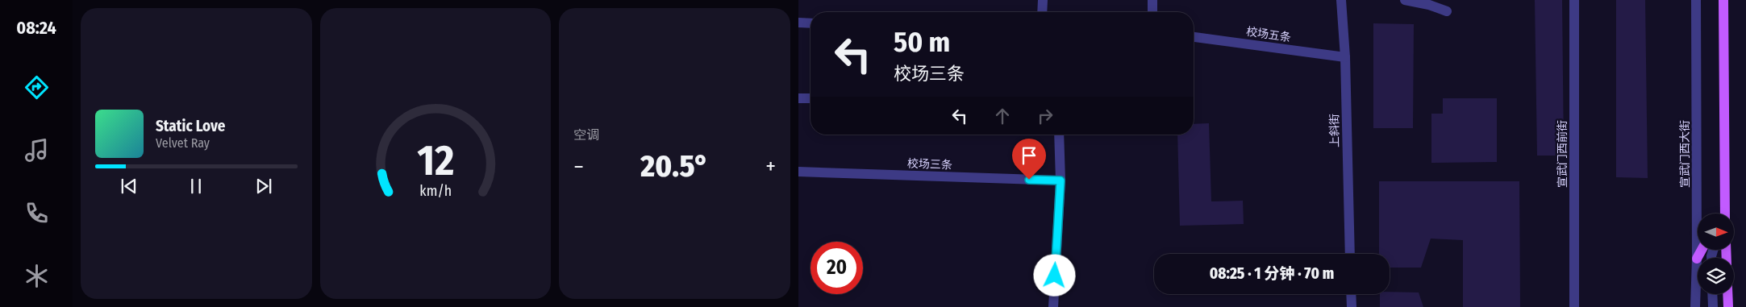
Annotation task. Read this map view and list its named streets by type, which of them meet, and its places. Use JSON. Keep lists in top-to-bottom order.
{
  "streets": {
    "street": [
      "校场五条",
      "上斜街",
      "宣武门西前街",
      "宣武门西大街",
      "校场三条"
    ]
  },
  "crossings": [
    ["校场五条", "上斜街"]
  ],
  "north": "right",
  "page": {
    "tabs": "08:24",
    "tile": "空调",
    "turn": ["50 m", "校场三条"],
    "song": ["Static Love", "Velvet Ray"],
    "heat": ["−", "20.5°", "+"],
    "limit": "20",
    "trip": "08:25 · 1 分钟 · 70 m",
    "gauge": ["12", "km/h"]
  }
}
